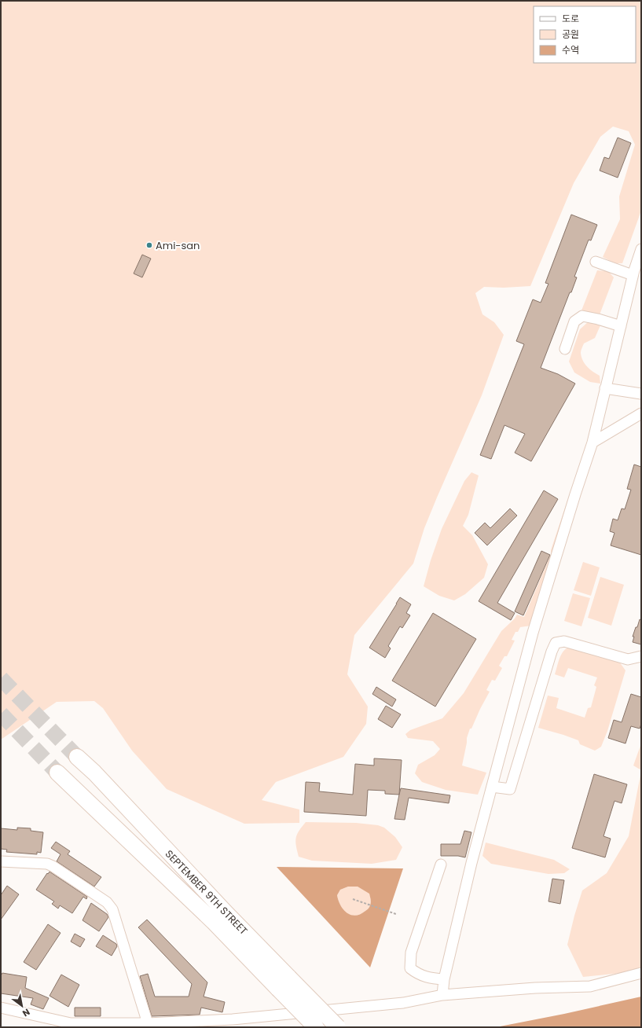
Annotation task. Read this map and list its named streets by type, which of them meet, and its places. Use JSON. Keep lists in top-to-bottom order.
{
  "streets": {
    "highway": ["SEPTEMBER 9TH STREET"]
  },
  "places": ["Ami-san"],
  "legend": ["도로", "공원", "수역"],
  "north": "bottom right"
}
